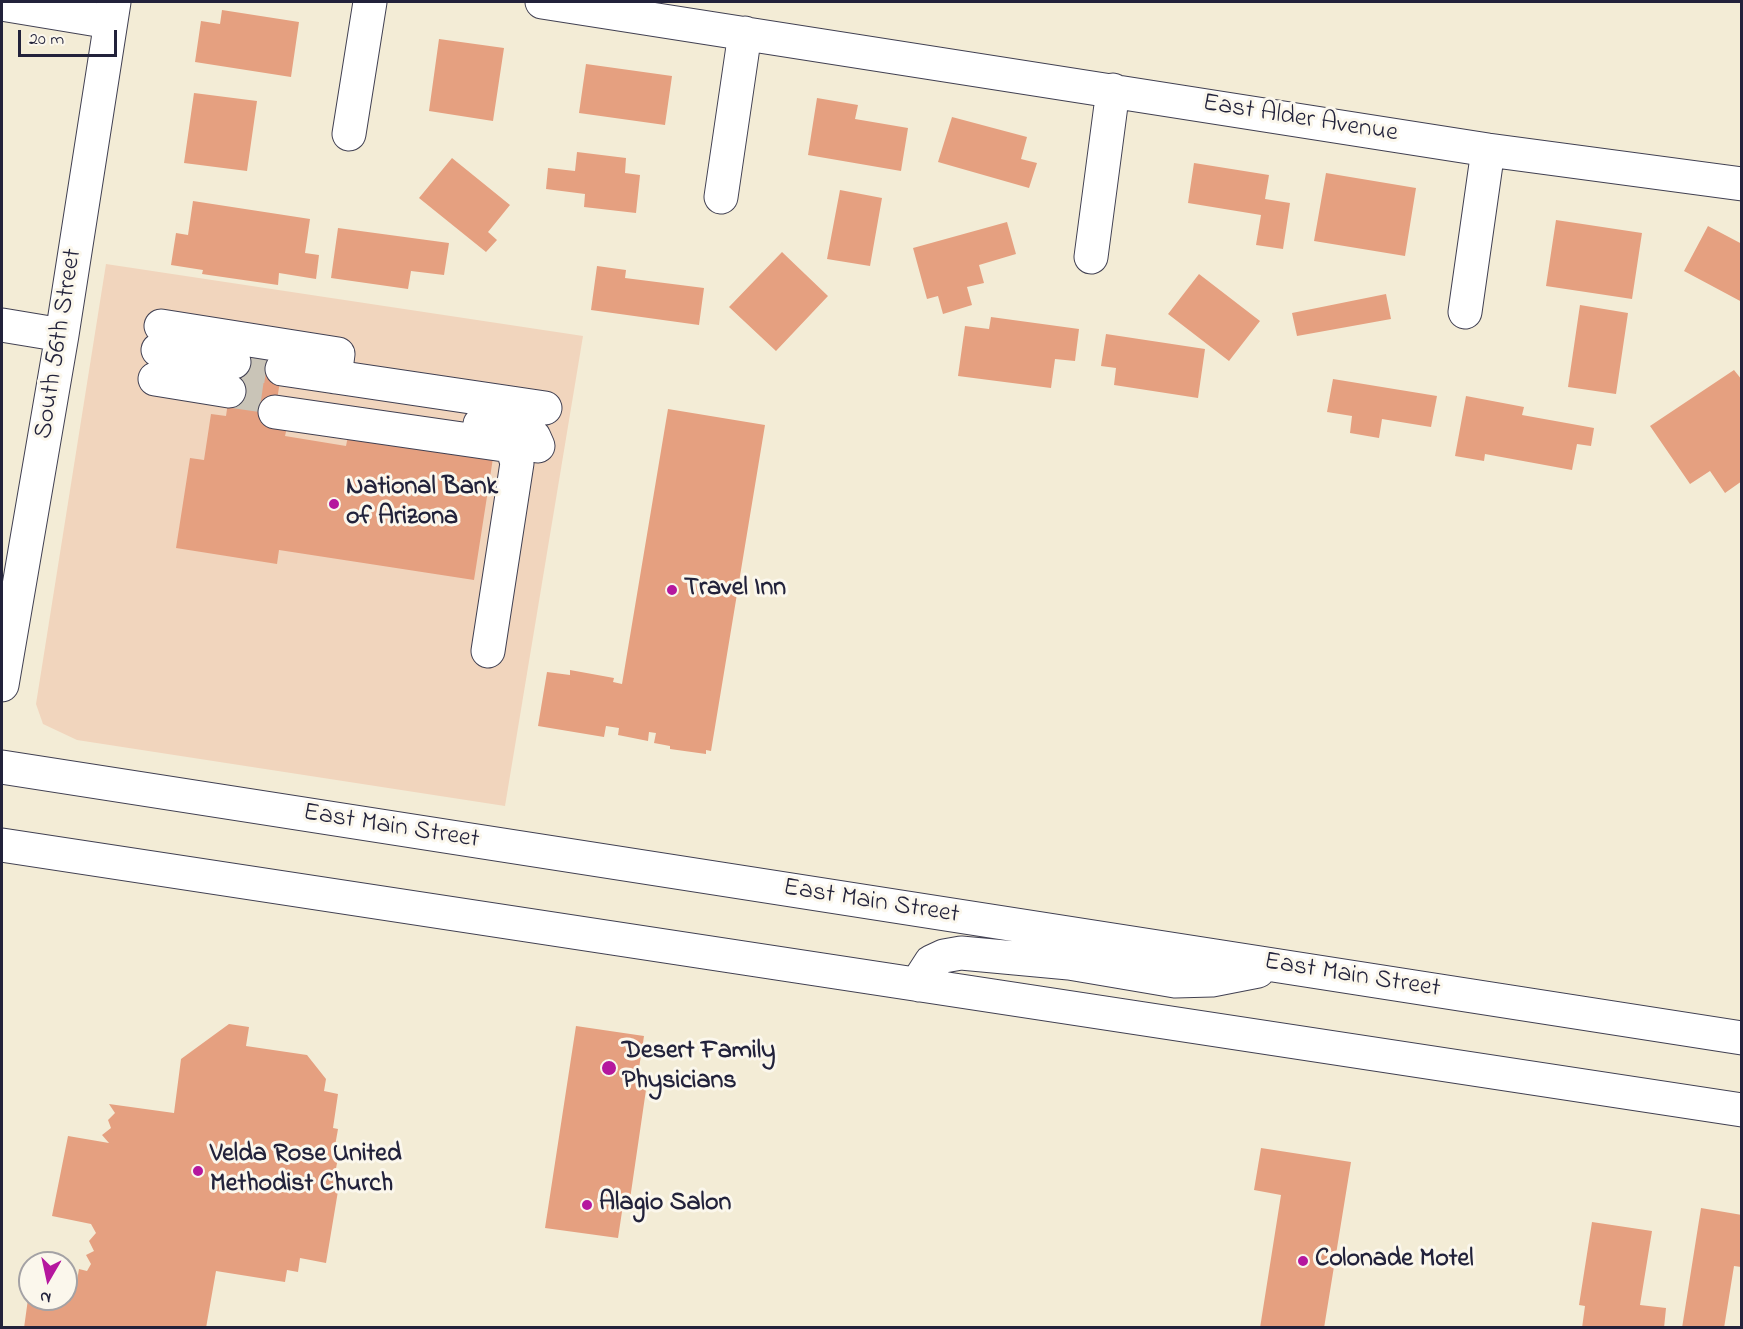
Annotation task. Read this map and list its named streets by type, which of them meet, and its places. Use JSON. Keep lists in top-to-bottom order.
{
  "streets": {
    "main road": ["East Alder Avenue", "South 56th Street", "East Main Street"]
  },
  "places": [
    "National Bank of Arizona",
    "Travel Inn",
    "Desert Family Physicians",
    "Velda Rose United Methodist Church",
    "Alagio Salon",
    "Colonade Motel"
  ],
  "scale_bar": "20 m",
  "north": "bottom"
}
